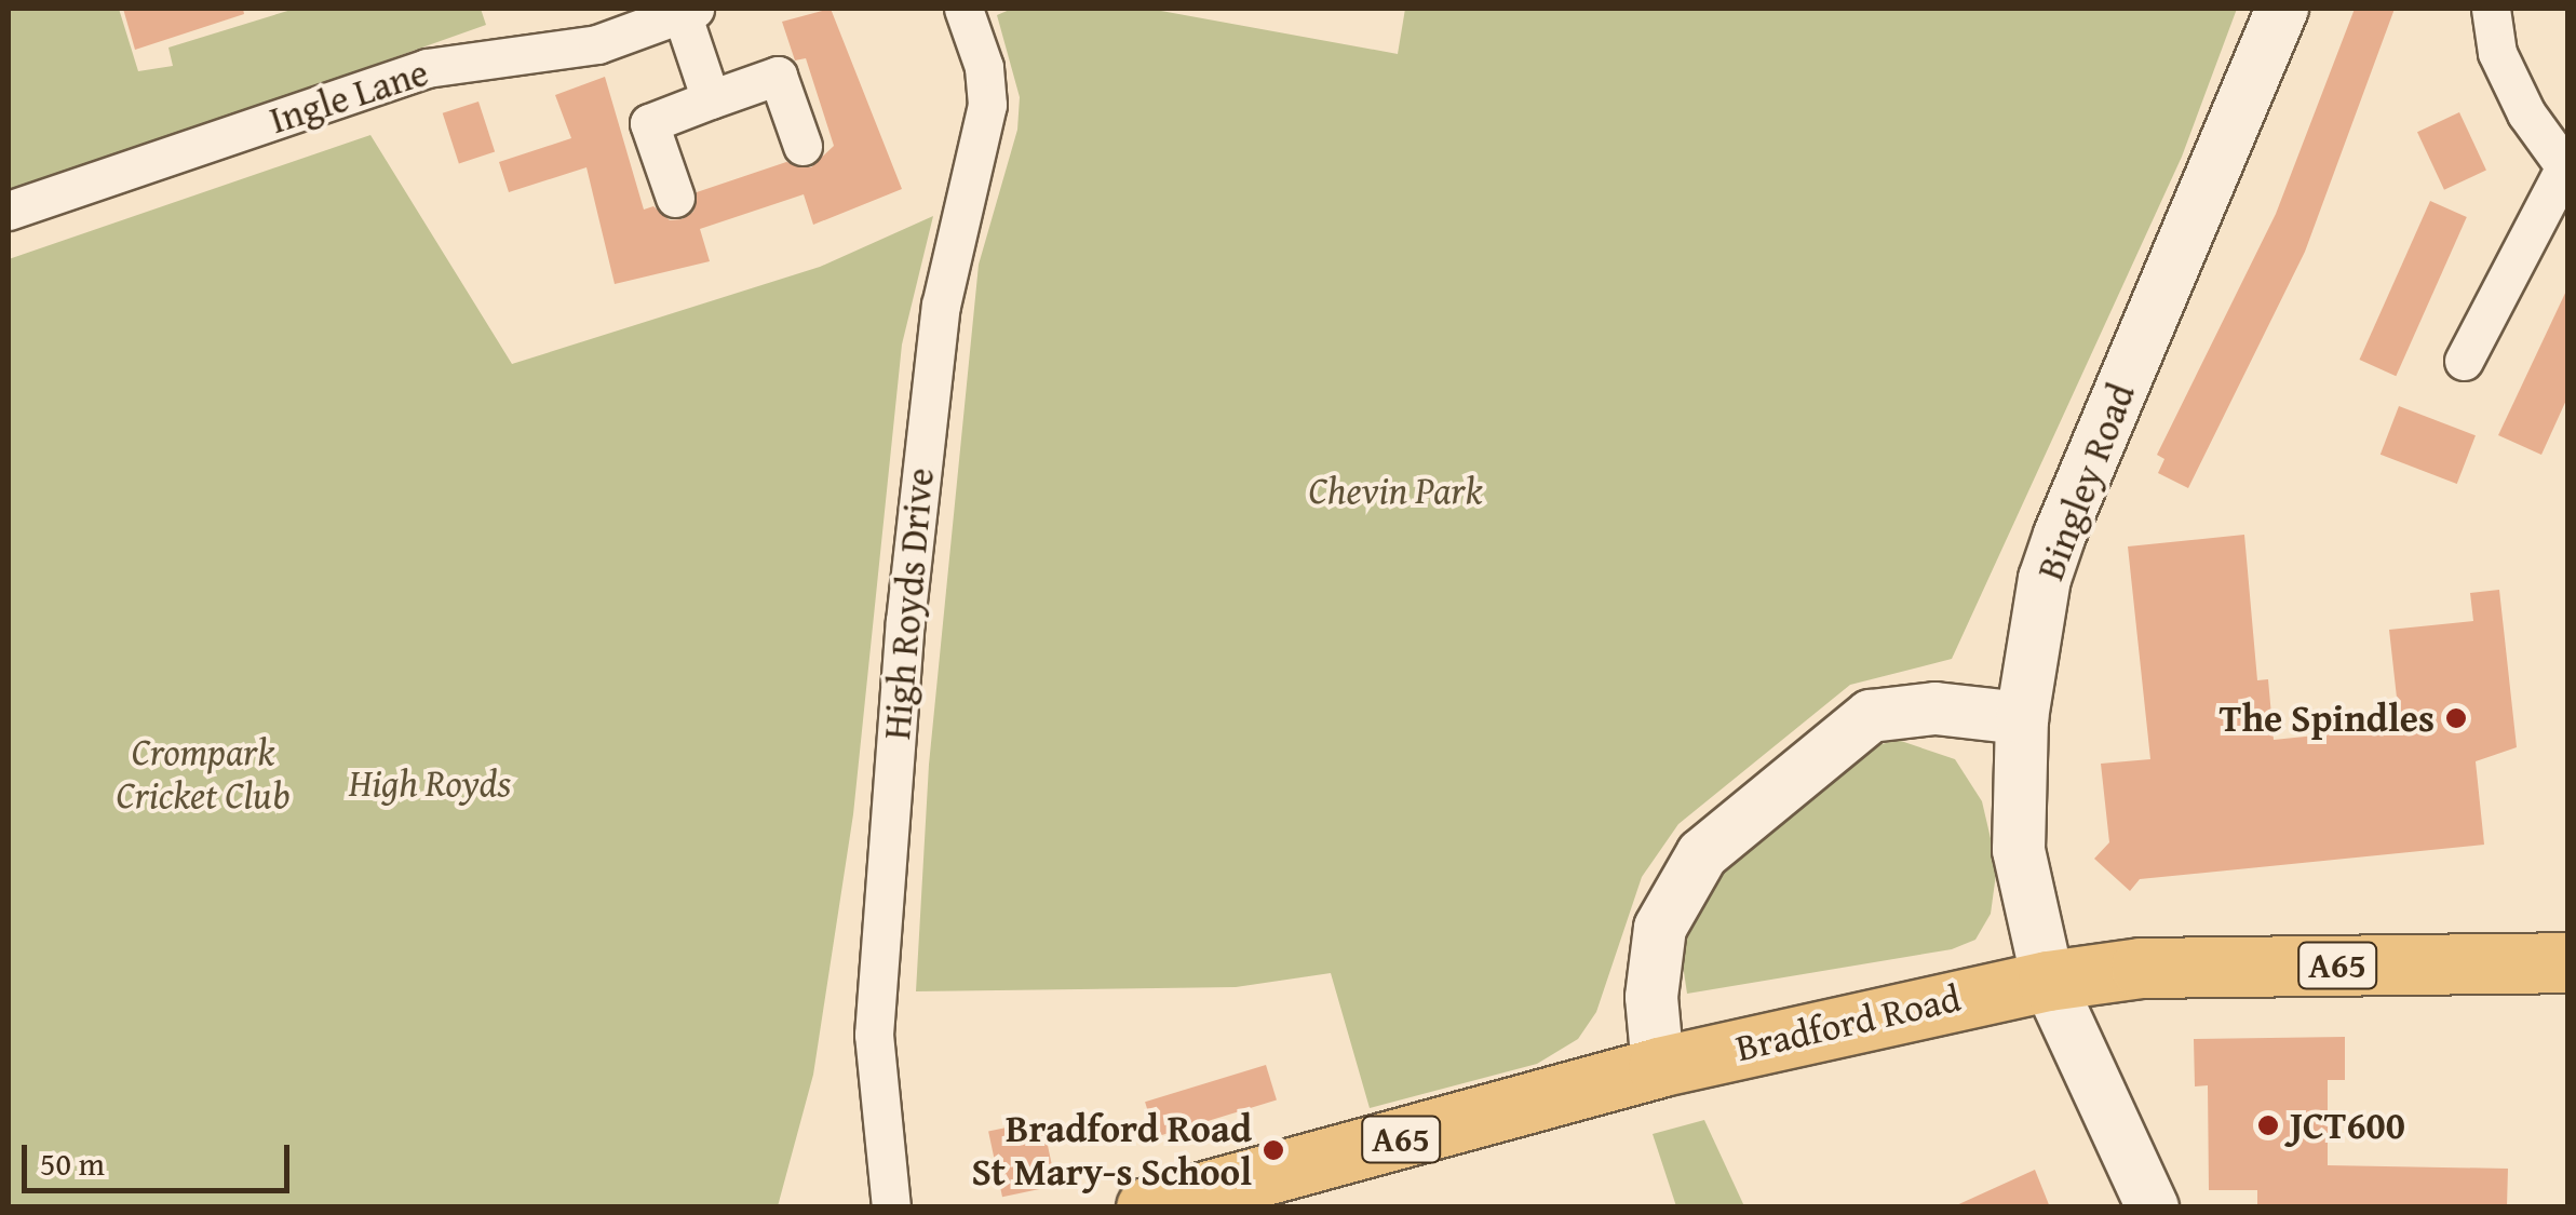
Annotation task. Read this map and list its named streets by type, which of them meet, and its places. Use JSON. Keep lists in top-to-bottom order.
{
  "streets": {
    "main road": ["A65", "Bradford Road"],
    "street": ["Ingle Lane", "Bingley Road", "High Royds Drive"]
  },
  "crossings": [
    ["Bingley Road", "Bradford Road"]
  ],
  "parks": ["Chevin Park", "Crompark Cricket Club", "High Royds"],
  "places": ["The Spindles", "JCT600", "Bradford Road St Mary-s School"],
  "scale_bar": "50 m"
}
